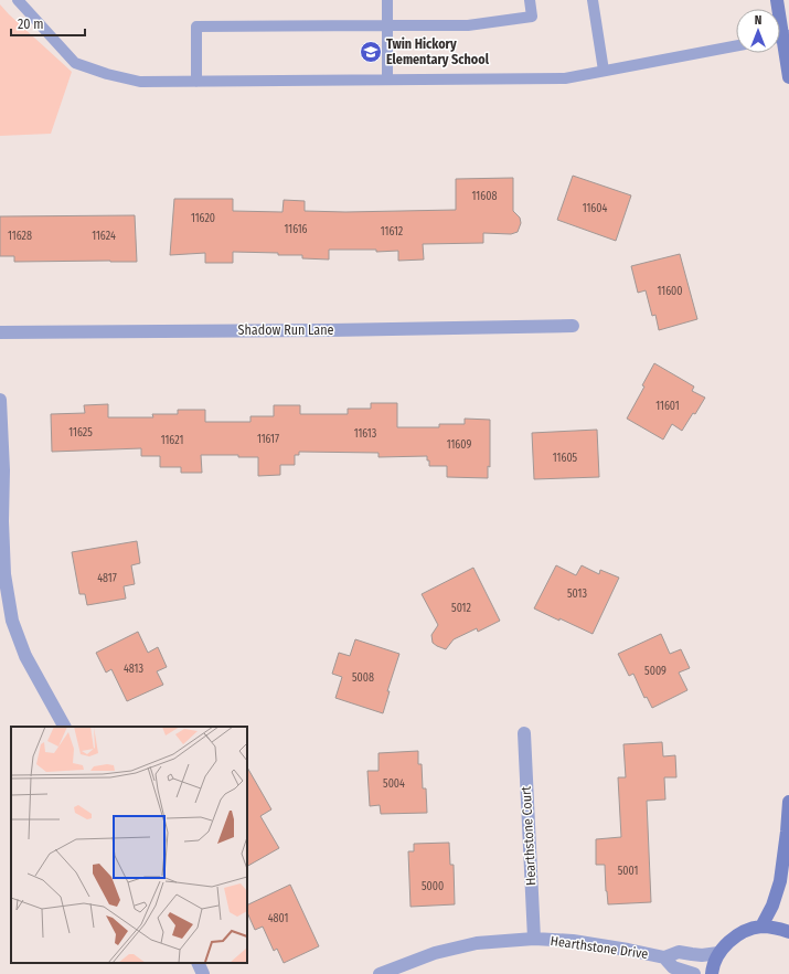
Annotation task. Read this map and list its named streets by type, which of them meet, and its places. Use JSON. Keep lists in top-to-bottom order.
{
  "streets": {
    "street": ["Shadow Run Lane", "Hearthstone Court", "Hearthstone Drive"]
  },
  "crossings": [
    ["Hearthstone Court", "Hearthstone Drive"]
  ],
  "places": {
    "school or university": ["Twin Hickory Elementary School"]
  },
  "house_numbers": [
    "11608",
    "11604",
    "11620",
    "11616",
    "11612",
    "11628",
    "11624",
    "11600",
    "11601",
    "11625",
    "11613",
    "11617",
    "11621",
    "11609",
    "11605",
    "4817",
    "5013",
    "5012",
    "4813",
    "5009",
    "5008",
    "5004",
    "5001",
    "5000",
    "4801"
  ],
  "scale_bar": "20 m",
  "north": "top"
}
